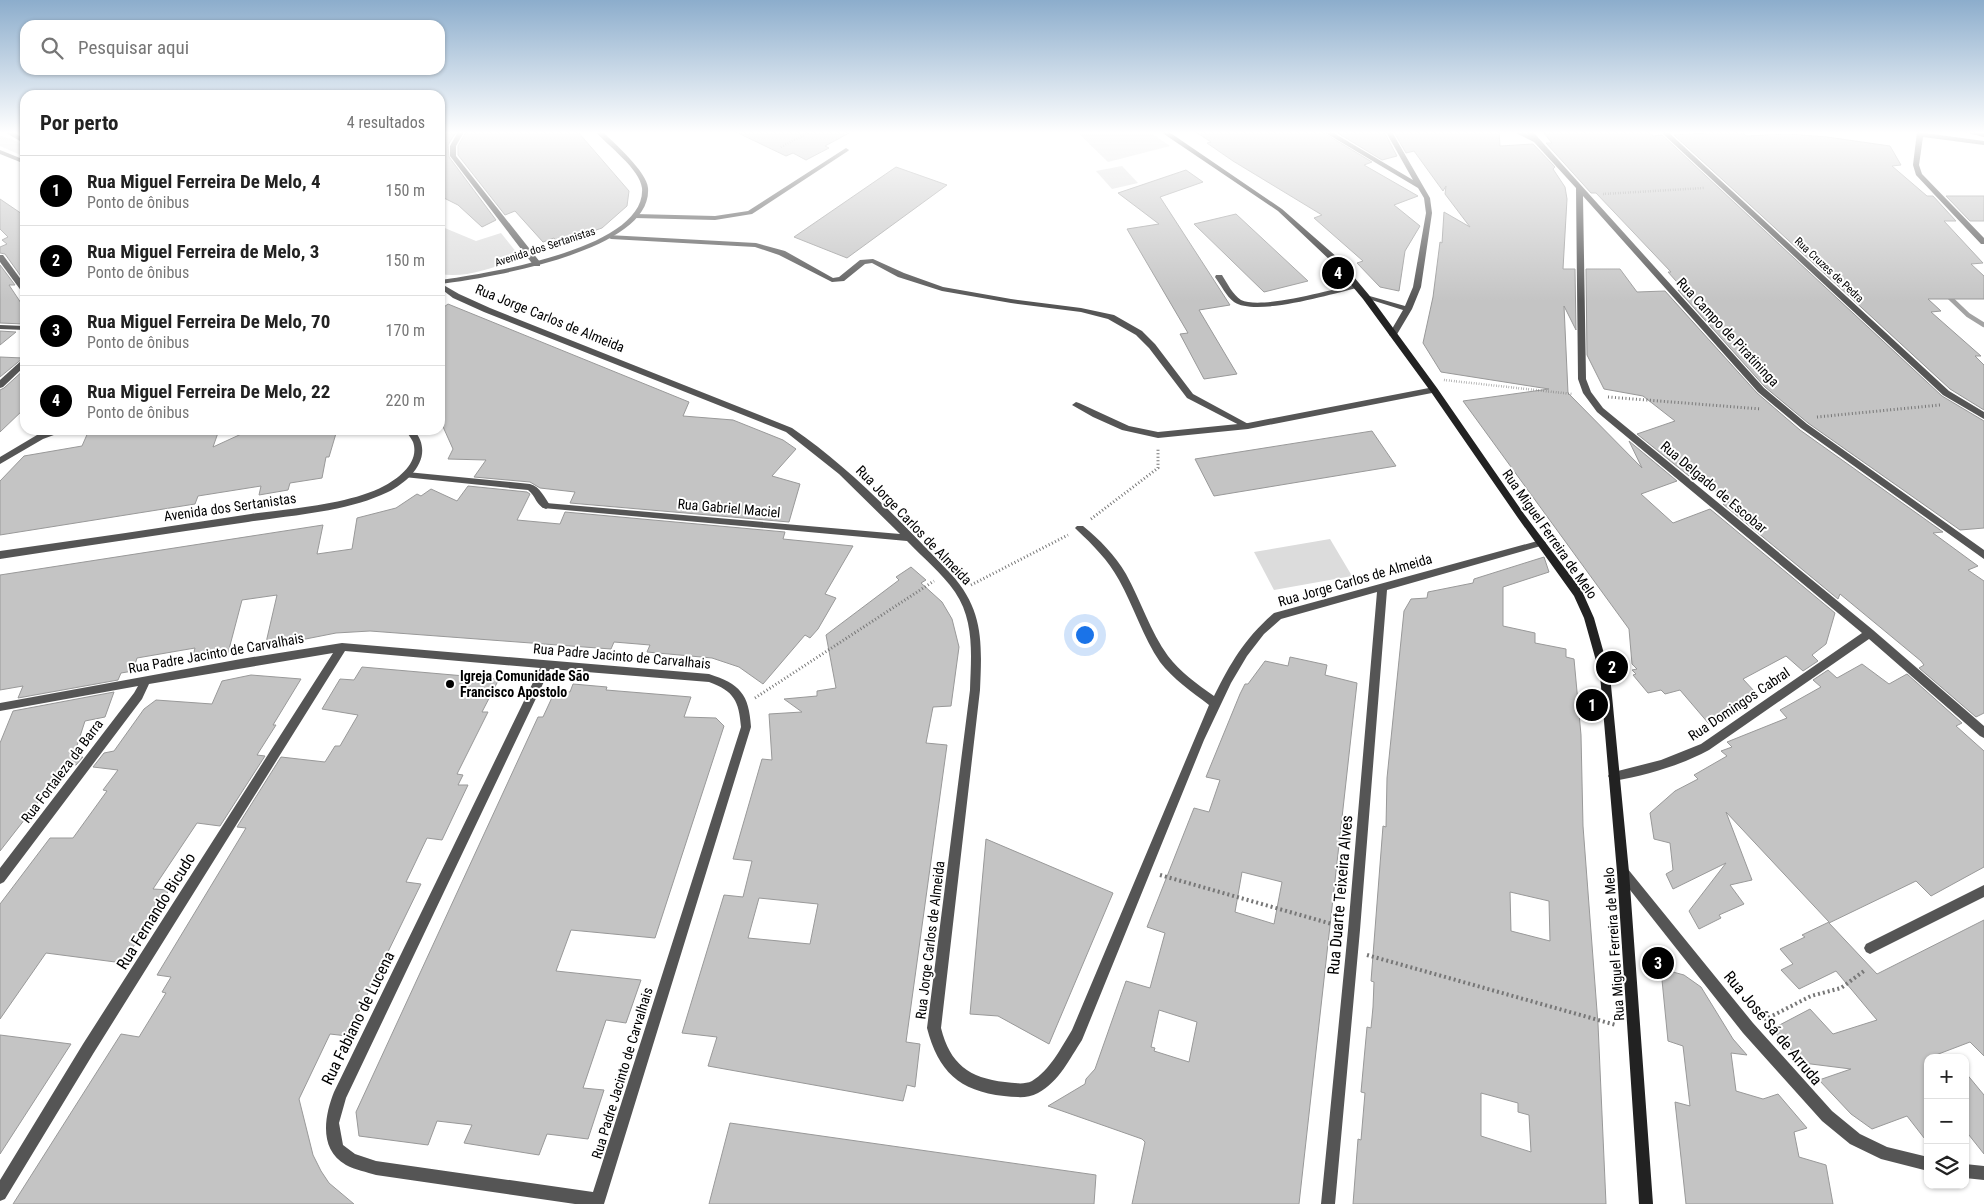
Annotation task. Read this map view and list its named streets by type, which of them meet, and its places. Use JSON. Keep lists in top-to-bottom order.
{
  "streets": {
    "main road": ["Rua Miguel Ferreira de Melo"],
    "street": [
      "Avenida dos Sertanistas",
      "Rua Cruzes de Pedra",
      "Rua Jorge Carlos de Almeida",
      "Rua Campo de Piratininga",
      "Rua Delgado de Escobar",
      "Rua Gabriel Maciel",
      "Rua Padre Jacinto de Carvalhais",
      "Rua Domingos Cabral",
      "Rua Fortaleza da Barra",
      "Rua Duarte Teixeira Alves",
      "Rua Fernando Bicudo",
      "Rua Fabiano de Lucena",
      "Rua José Sá de Arruda"
    ]
  },
  "crossings": [
    ["Avenida dos Sertanistas", "Rua Gabriel Maciel"],
    ["Rua Jorge Carlos de Almeida", "Rua Gabriel Maciel"],
    ["Rua Jorge Carlos de Almeida", "Rua Miguel Ferreira de Melo"],
    ["Rua Jorge Carlos de Almeida", "Rua Duarte Teixeira Alves"],
    ["Rua Campo de Piratininga", "Rua Delgado de Escobar"],
    ["Rua Delgado de Escobar", "Rua Domingos Cabral"],
    ["Rua Miguel Ferreira de Melo", "Rua Domingos Cabral"],
    ["Rua Miguel Ferreira de Melo", "Rua José Sá de Arruda"],
    ["Rua Padre Jacinto de Carvalhais", "Rua Fortaleza da Barra"],
    ["Rua Padre Jacinto de Carvalhais", "Rua Fernando Bicudo"],
    ["Rua Padre Jacinto de Carvalhais", "Rua Fabiano de Lucena"]
  ],
  "places": ["Igreja Comunidade São Francisco Apostolo"],
  "page": {
    "search": "Pesquisar aqui",
    "heading": ["Por perto", "4 resultados"],
    "list": [
      {
        "mark": "1",
        "name": "Rua Miguel Ferreira De Melo, 4",
        "note": "Ponto de ônibus",
        "value": "150 m"
      },
      {
        "mark": "2",
        "name": "Rua Miguel Ferreira de Melo, 3",
        "note": "Ponto de ônibus",
        "value": "150 m"
      },
      {
        "mark": "3",
        "name": "Rua Miguel Ferreira De Melo, 70",
        "note": "Ponto de ônibus",
        "value": "170 m"
      },
      {
        "mark": "4",
        "name": "Rua Miguel Ferreira De Melo, 22",
        "note": "Ponto de ônibus",
        "value": "220 m"
      }
    ],
    "pins": [
      "4",
      "2",
      "1",
      "3"
    ],
    "map_buttons": ["+", "−"]
  }
}
